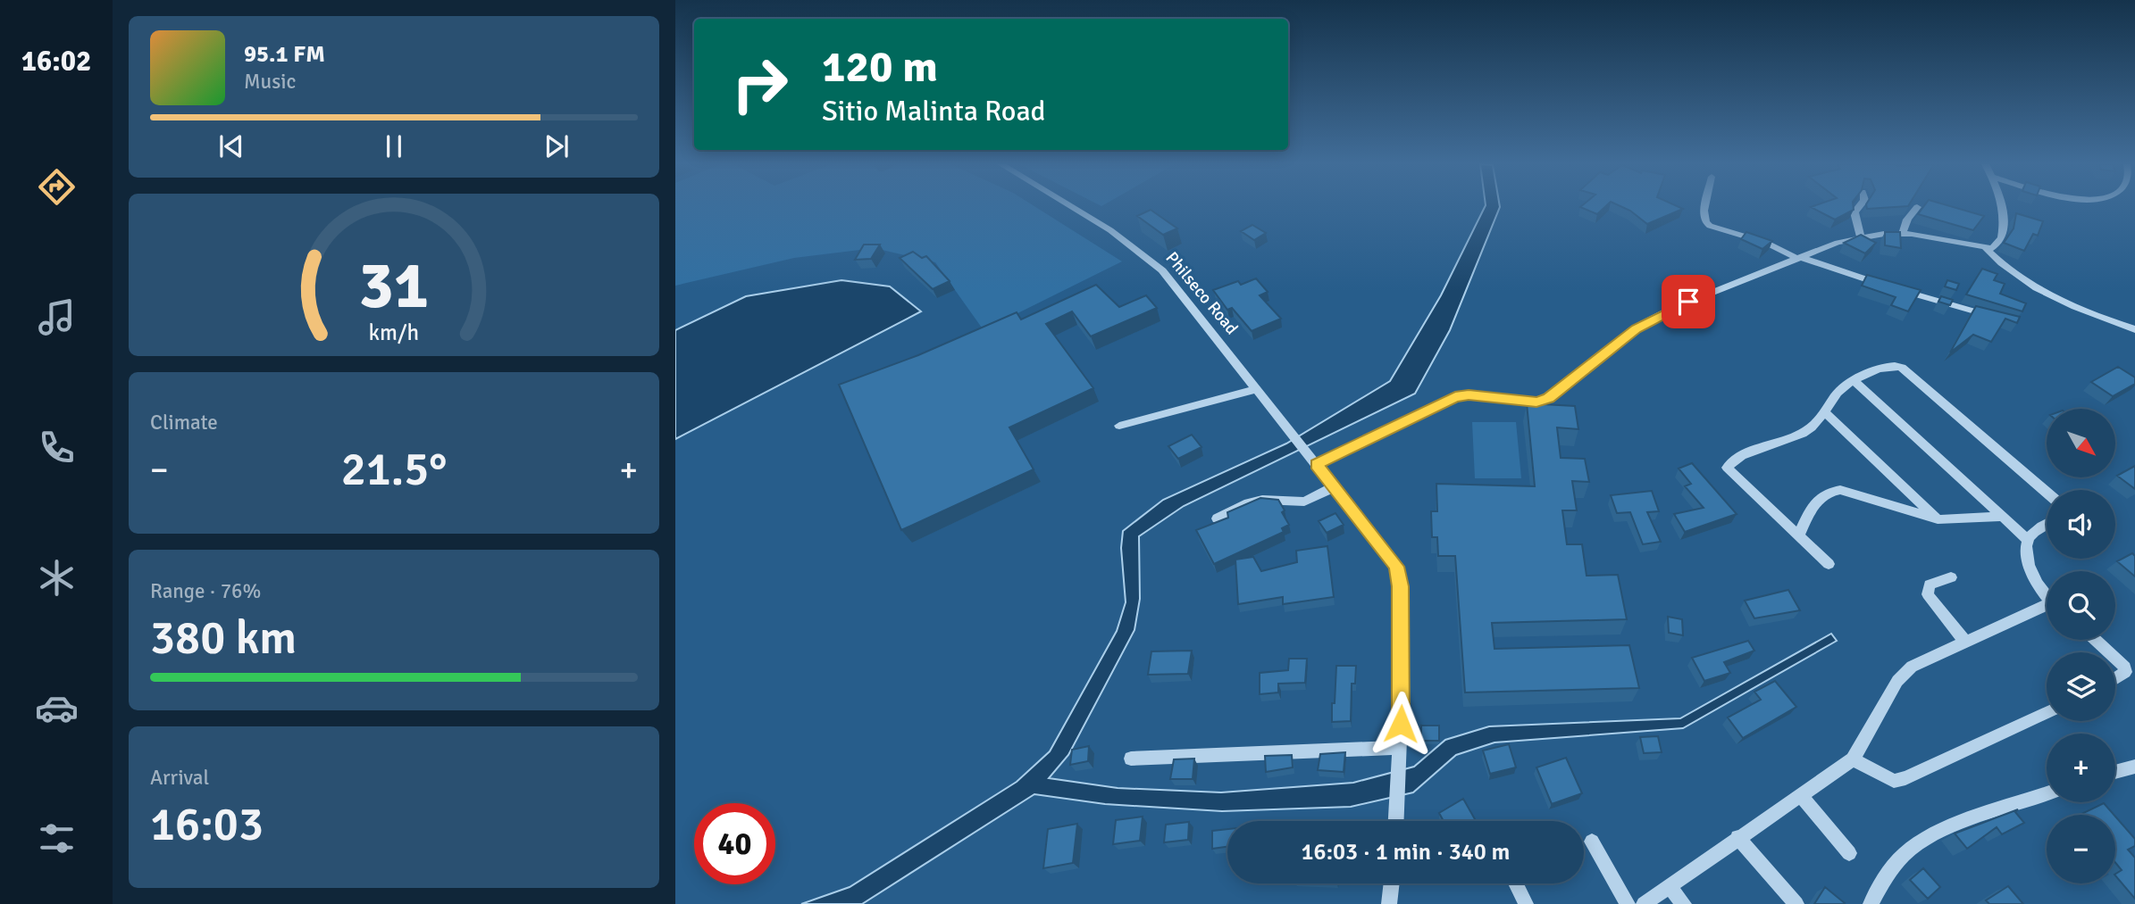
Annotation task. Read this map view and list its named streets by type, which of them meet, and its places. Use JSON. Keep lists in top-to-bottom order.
{
  "streets": {
    "street": ["Philseco Road"]
  },
  "north": "bottom right",
  "page": {
    "tabs": "16:02",
    "turn": ["120 m", "Sitio Malinta Road"],
    "song": ["95.1 FM", "Music"],
    "tile": [
      "Climate",
      ["Range · 76%", "380 km"],
      ["Arrival", "16:03"]
    ],
    "map_buttons": ["+", "−"],
    "heat": ["−", "21.5°", "+"],
    "limit": "40",
    "trip": "16:03 · 1 min · 340 m",
    "gauge": ["31", "km/h"]
  }
}
